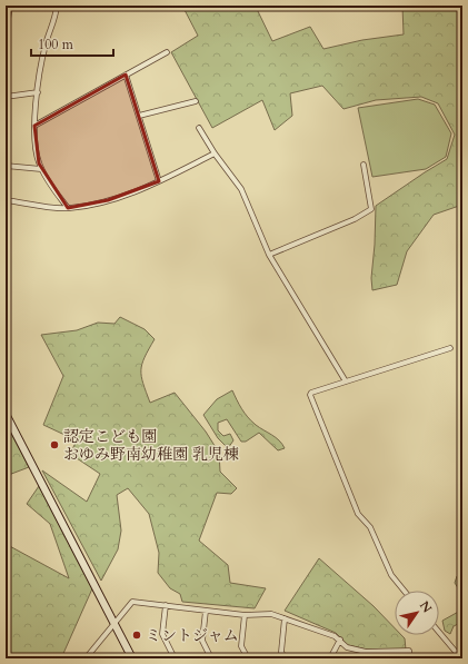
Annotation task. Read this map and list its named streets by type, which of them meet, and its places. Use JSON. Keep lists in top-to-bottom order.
{
  "places": ["認定こども園 おゆみ野南幼稚園 乳児棟", "ミントジャム"],
  "scale_bar": "100 m",
  "north": "top right"
}
